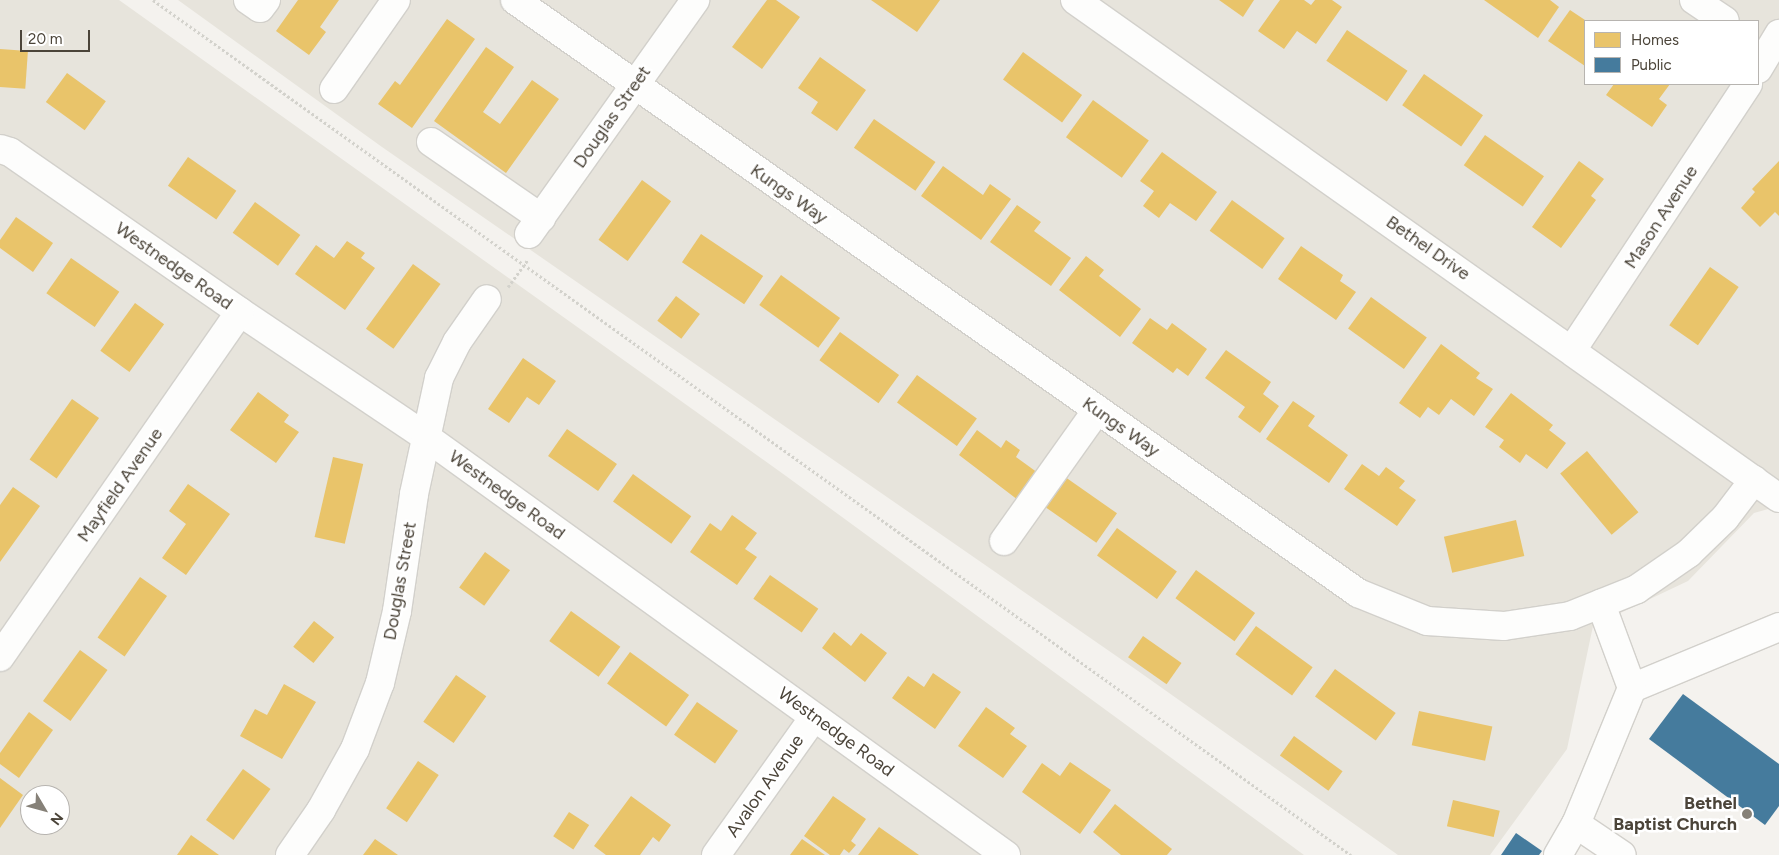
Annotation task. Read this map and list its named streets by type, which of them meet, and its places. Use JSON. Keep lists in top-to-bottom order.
{
  "streets": {
    "street": [
      "Douglas Street",
      "Kungs Way",
      "Mason Avenue",
      "Bethel Drive",
      "Westnedge Road",
      "Mayfield Avenue",
      "Avalon Avenue"
    ]
  },
  "crossings": [
    ["Douglas Street", "Kungs Way"],
    ["Douglas Street", "Westnedge Road"],
    ["Kungs Way", "Bethel Drive"],
    ["Mason Avenue", "Bethel Drive"],
    ["Westnedge Road", "Mayfield Avenue"],
    ["Westnedge Road", "Avalon Avenue"]
  ],
  "places": ["Bethel Baptist Church"],
  "legend": ["Homes", "Public"],
  "scale_bar": "20 m",
  "north": "bottom right"
}
